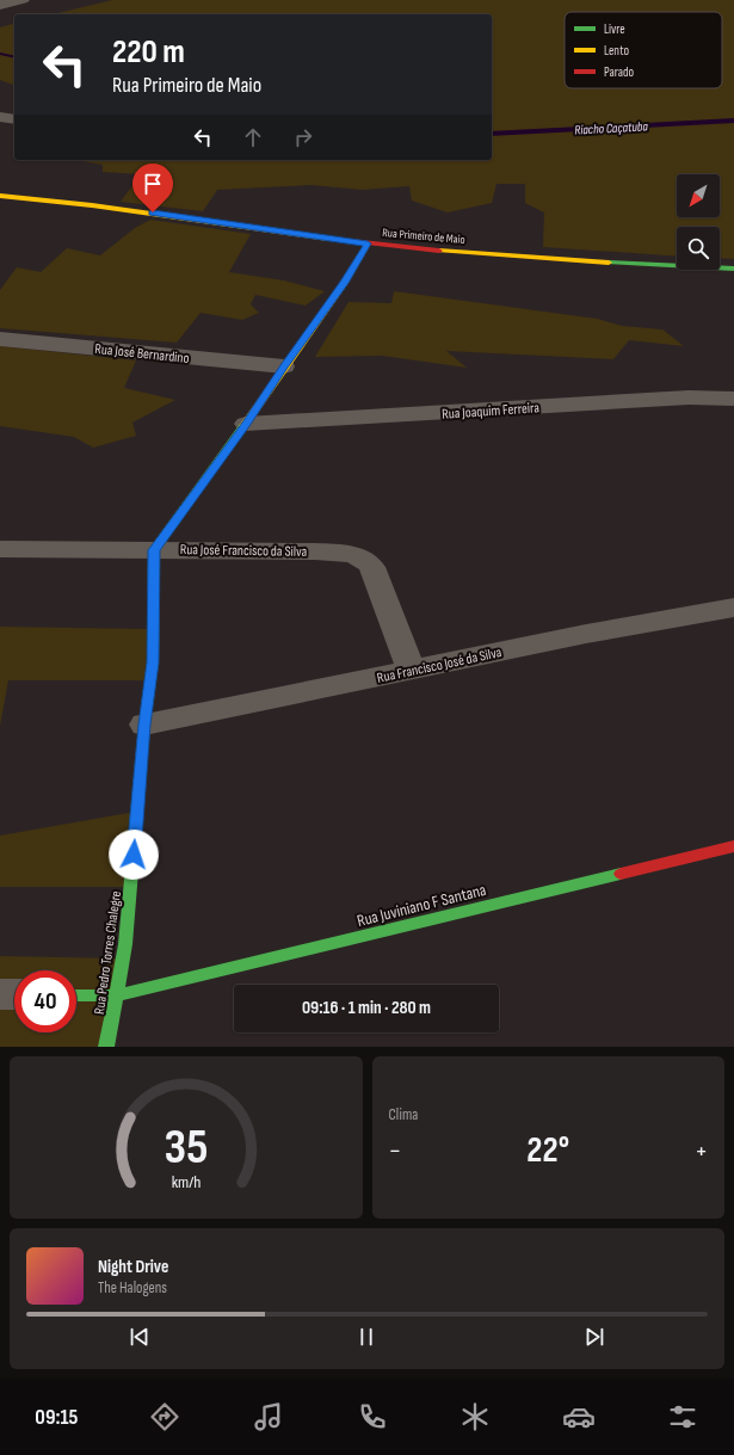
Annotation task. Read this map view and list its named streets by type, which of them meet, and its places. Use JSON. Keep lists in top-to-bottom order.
{
  "streets": {
    "street": [
      "Rua Primeiro de Maio",
      "Rua José Bernardino",
      "Rua Joaquim Ferreira",
      "Rua José Francisco da Silva",
      "Rua Francisco José da Silva",
      "Rua Juviniano F Santana",
      "Rua Pedro Torres Chalegre"
    ]
  },
  "crossings": [
    ["Rua José Francisco da Silva", "Rua Francisco José da Silva"],
    ["Rua José Francisco da Silva", "Rua Pedro Torres Chalegre"],
    ["Rua Francisco José da Silva", "Rua Pedro Torres Chalegre"],
    ["Rua Juviniano F Santana", "Rua Pedro Torres Chalegre"]
  ],
  "water": ["Riacho Caçatuba"],
  "legend": ["Livre", "Lento", "Parado"],
  "north": "bottom left",
  "page": {
    "turn": ["220 m", "Rua Primeiro de Maio"],
    "limit": "40",
    "trip": "09:16 · 1 min · 280 m",
    "tile": "Clima",
    "heat": ["−", "22°", "+"],
    "song": ["Night Drive", "The Halogens"],
    "tabs": "09:15",
    "gauge": ["35", "km/h"]
  }
}
